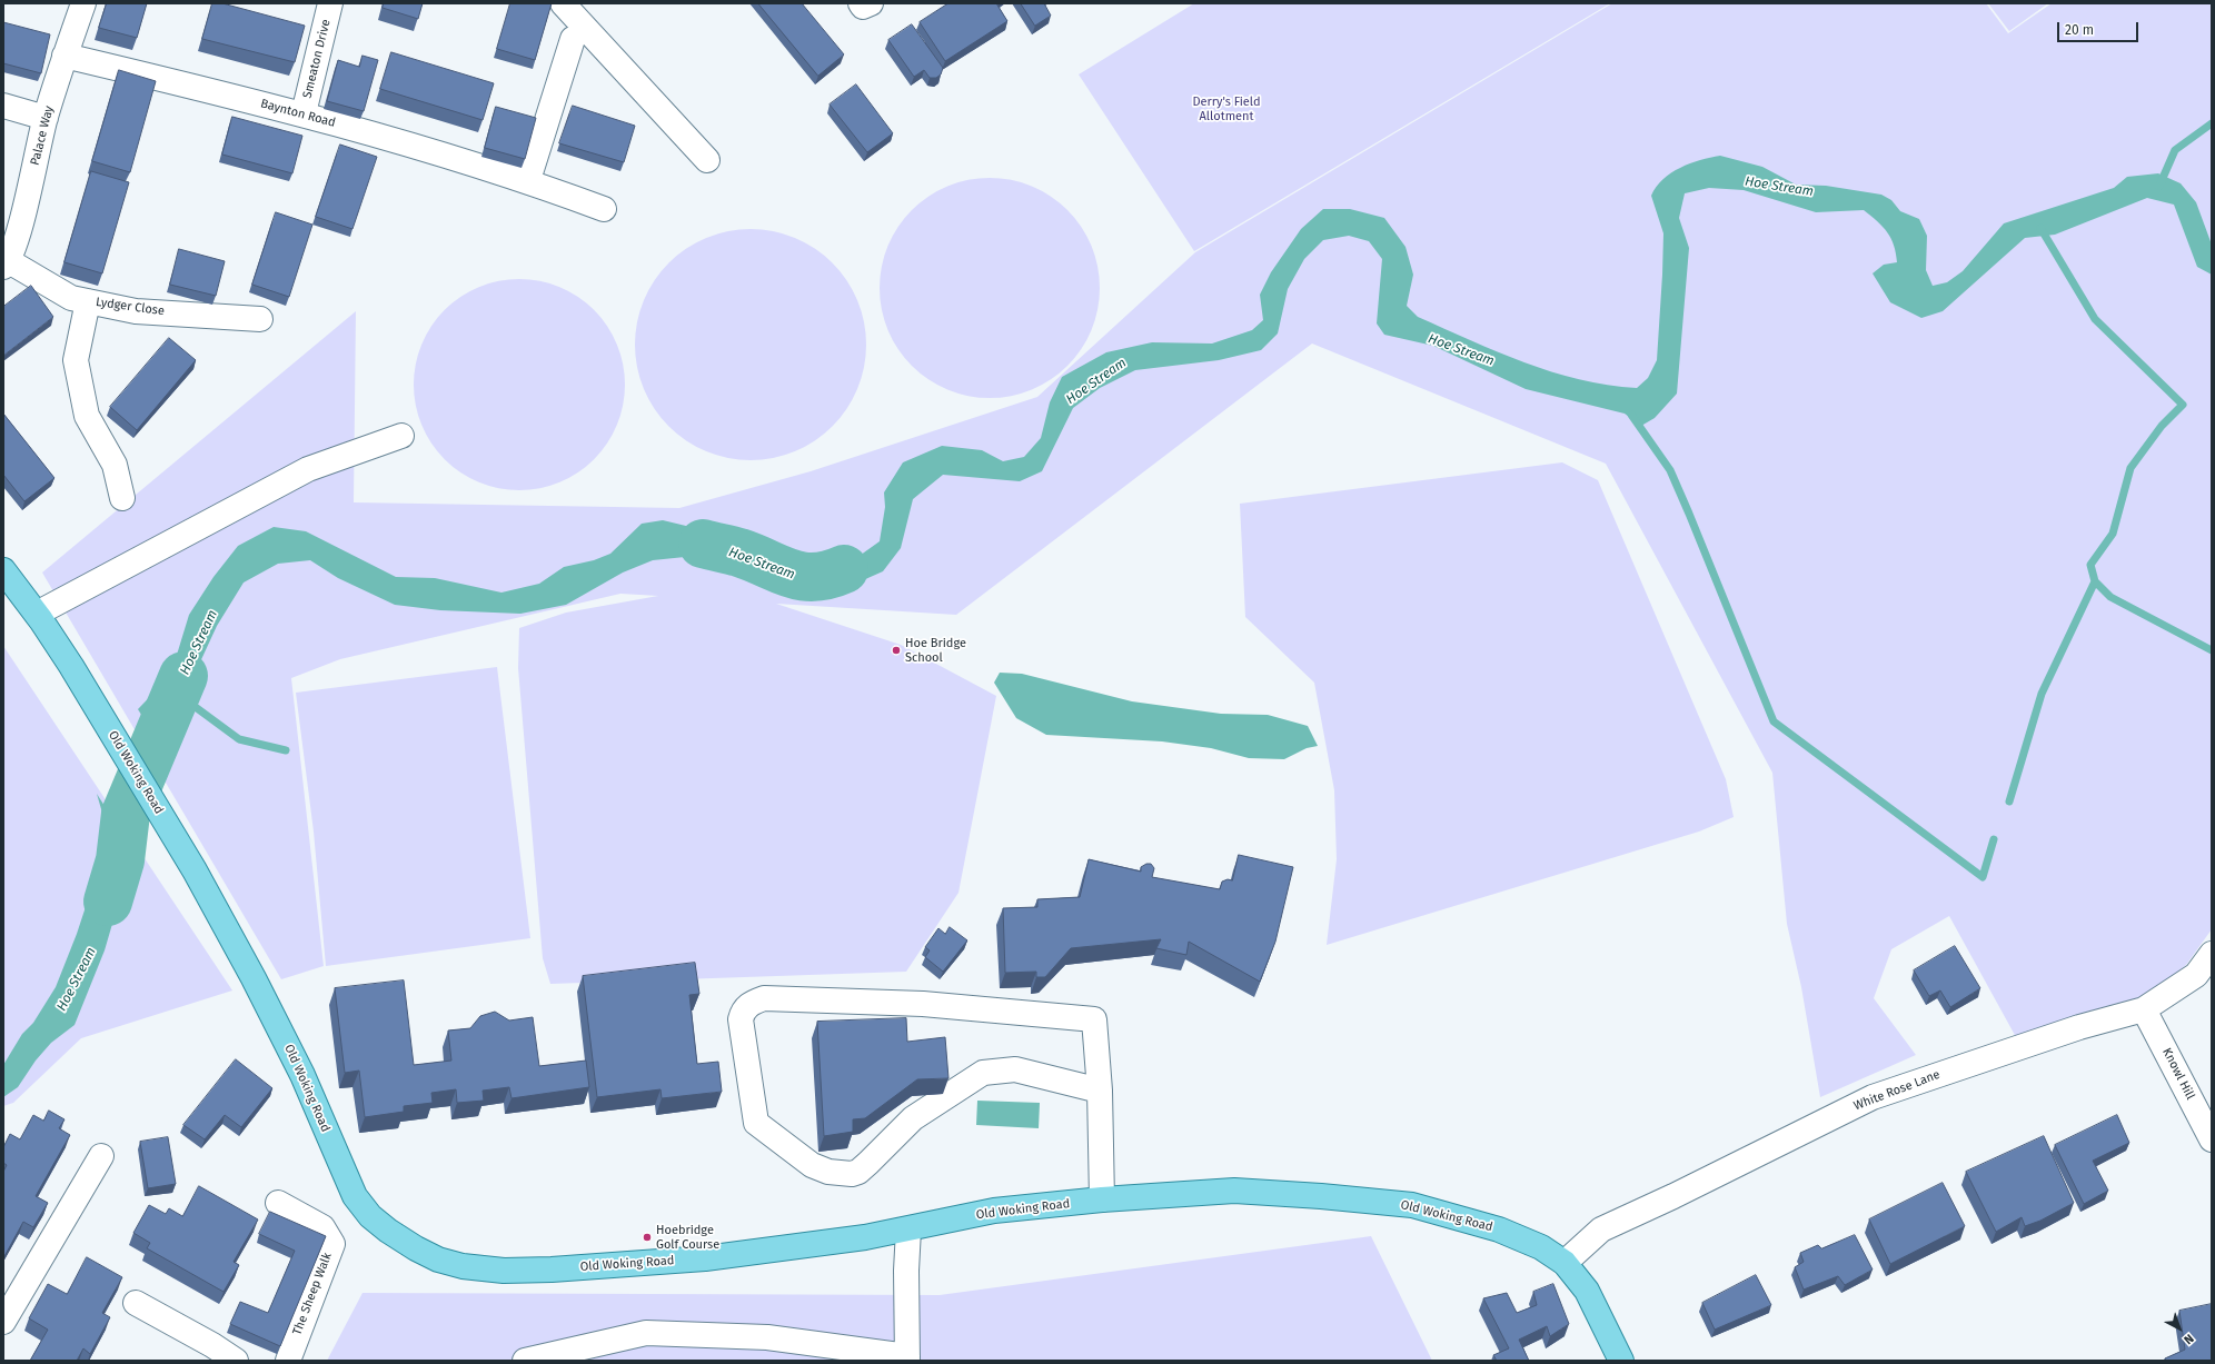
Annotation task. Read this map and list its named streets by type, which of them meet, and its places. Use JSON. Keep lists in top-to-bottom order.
{
  "streets": {
    "main road": ["Old Woking Road"],
    "street": [
      "Smeaton Drive",
      "Baynton Road",
      "Palace Way",
      "Lydger Close",
      "Knowl Hill",
      "White Rose Lane",
      "The Sheep Walk"
    ]
  },
  "crossings": [
    ["Smeaton Drive", "Baynton Road"],
    ["Baynton Road", "Palace Way"],
    ["Palace Way", "Lydger Close"],
    ["Old Woking Road", "White Rose Lane"],
    ["Knowl Hill", "White Rose Lane"]
  ],
  "water": ["Hoe Stream"],
  "parks": ["Derry's Field Allotment"],
  "places": ["Hoe Bridge School", "Hoebridge Golf Course"],
  "scale_bar": "20 m",
  "north": "bottom right"
}
